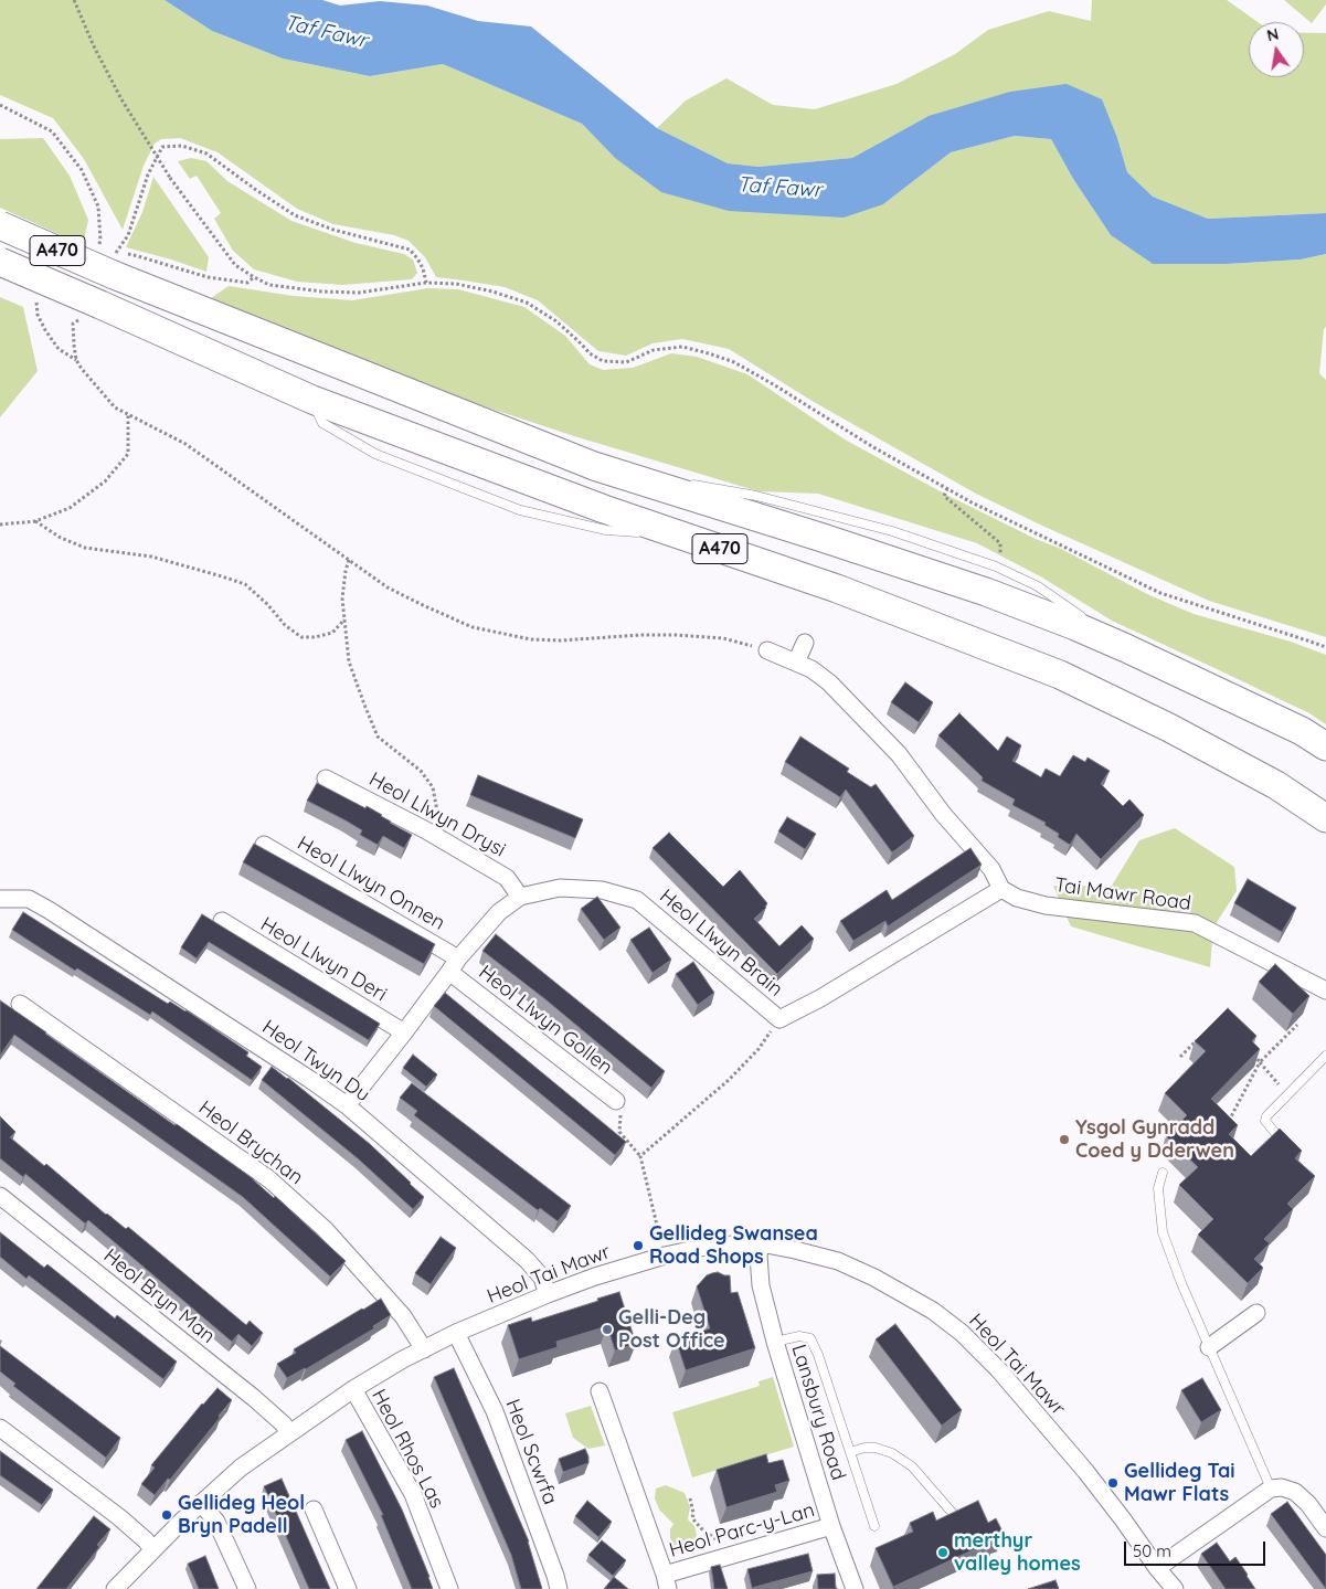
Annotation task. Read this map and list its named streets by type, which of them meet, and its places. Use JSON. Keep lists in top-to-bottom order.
{
  "streets": {
    "highway": ["A470"],
    "street": [
      "Heol Llwyn Drysi",
      "Heol Llwyn Onnen",
      "Tai Mawr Road",
      "Heol Llwyn Brain",
      "Heol Llwyn Deri",
      "Heol Llwyn Gollen",
      "Heol Twyn Du",
      "Heol Brychan",
      "Heol Tai Mawr",
      "Heol Bryn Man",
      "Lansbury Road",
      "Heol Rhos Las",
      "Heol Scwrfa",
      "Heol Parc-y-Lan"
    ]
  },
  "crossings": [
    ["Heol Llwyn Drysi", "Heol Llwyn Brain"],
    ["Heol Llwyn Onnen", "Heol Llwyn Brain"],
    ["Heol Llwyn Onnen", "Heol Llwyn Gollen"],
    ["Tai Mawr Road", "Heol Llwyn Brain"],
    ["Heol Llwyn Brain", "Heol Llwyn Deri"],
    ["Heol Llwyn Brain", "Heol Llwyn Gollen"],
    ["Heol Llwyn Brain", "Heol Twyn Du"],
    ["Heol Twyn Du", "Heol Tai Mawr"],
    ["Heol Brychan", "Heol Tai Mawr"],
    ["Heol Tai Mawr", "Heol Bryn Man"],
    ["Heol Tai Mawr", "Lansbury Road"],
    ["Heol Tai Mawr", "Heol Rhos Las"],
    ["Heol Tai Mawr", "Heol Scwrfa"],
    ["Lansbury Road", "Heol Parc-y-Lan"]
  ],
  "water": ["Taf Fawr"],
  "places": [
    "Ysgol Gynradd Coed y Dderwen",
    "Gellideg Swansea Road Shops",
    "Gelli-Deg Post Office",
    "Gellideg Tai Mawr Flats",
    "Gellideg Heol Bryn Padell",
    "merthyr valley homes"
  ],
  "scale_bar": "50 m",
  "north": "top"
}
